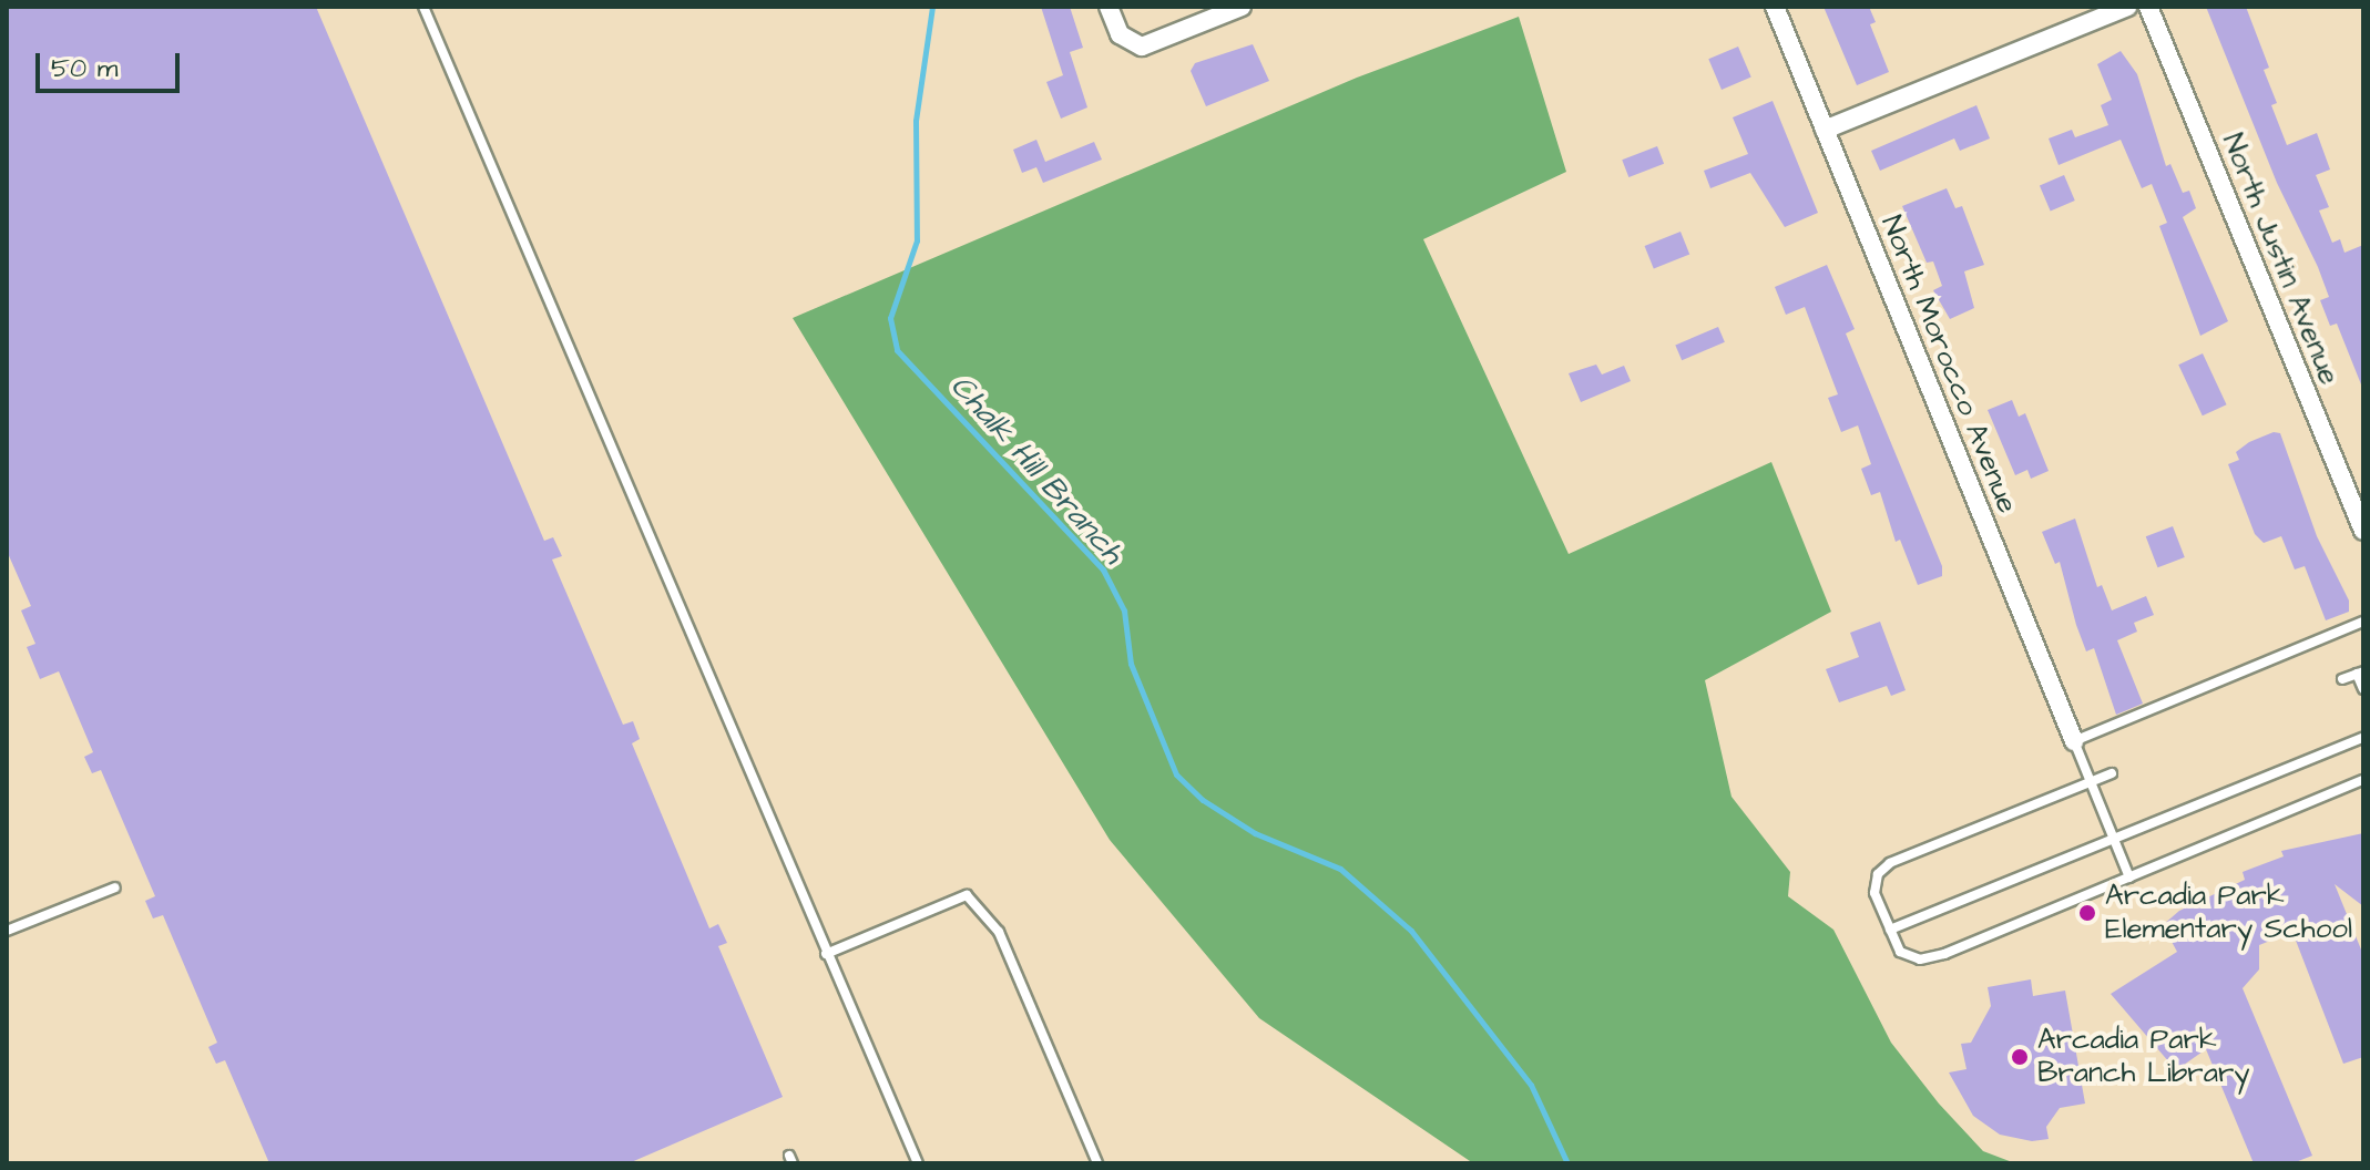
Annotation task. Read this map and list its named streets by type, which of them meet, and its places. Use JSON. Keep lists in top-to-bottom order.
{
  "streets": {
    "street": ["North Justin Avenue", "North Morocco Avenue"]
  },
  "water": ["Chalk Hill Branch"],
  "places": ["Arcadia Park Elementary School", "Arcadia Park Branch Library"],
  "scale_bar": "50 m"
}
